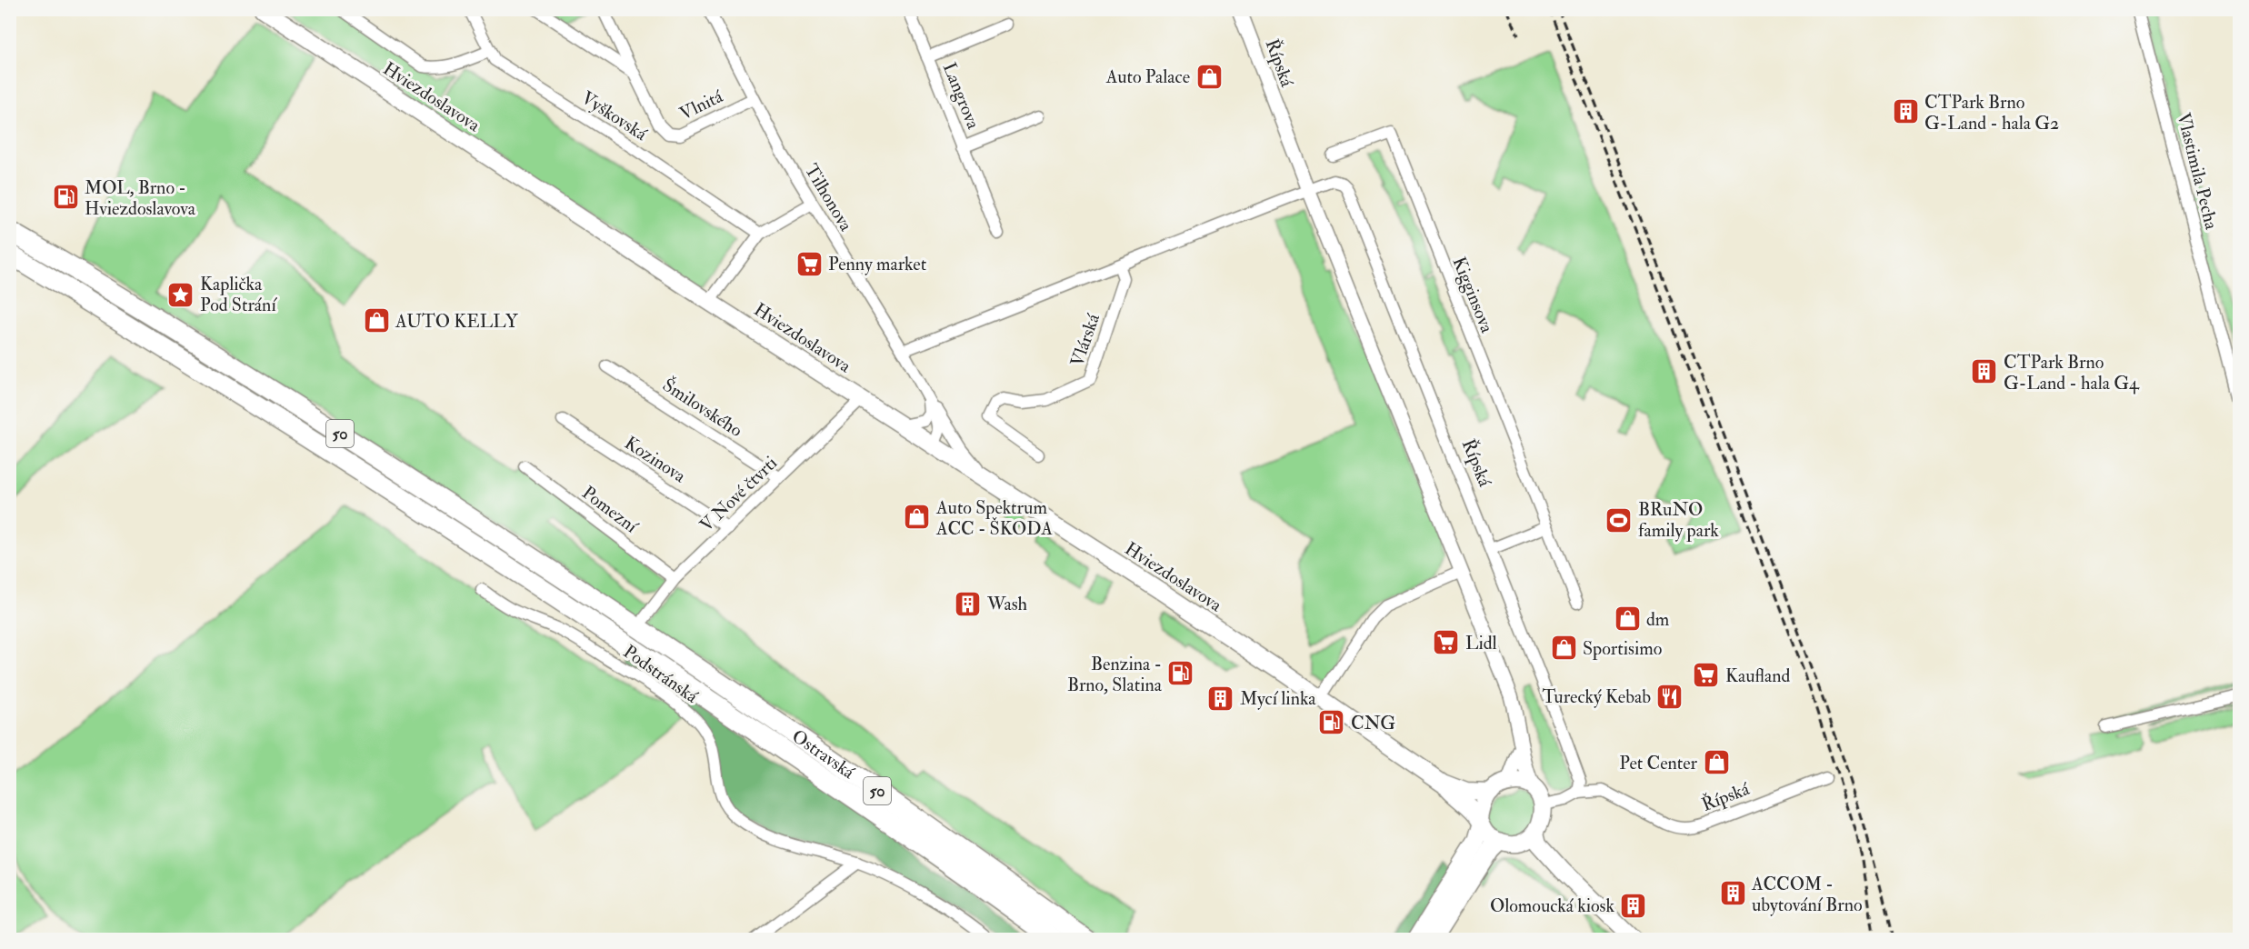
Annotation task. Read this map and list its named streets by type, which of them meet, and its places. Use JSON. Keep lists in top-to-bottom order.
{
  "streets": {
    "highway": ["50", "Ostravská"],
    "main road": ["Hviezdoslavova"],
    "street": [
      "Řípská",
      "Langrova",
      "Vlnitá",
      "Vyškovská",
      "Vlastimila Pecha",
      "Tilhonova",
      "Kigginsova",
      "Vlárská",
      "Šmilovského",
      "Kozinova",
      "V Nové čtvrti",
      "Pomezní",
      "Podstránská"
    ]
  },
  "crossings": [
    ["Řípská", "Hviezdoslavova"],
    ["Hviezdoslavova", "Tilhonova"],
    ["Hviezdoslavova", "V Nové čtvrti"],
    ["Vlnitá", "Tilhonova"],
    ["Šmilovského", "V Nové čtvrti"],
    ["50", "Ostravská"],
    ["Kozinova", "V Nové čtvrti"],
    ["V Nové čtvrti", "Pomezní"]
  ],
  "places": {
    "shop": [
      "Auto Palace",
      "AUTO KELLY",
      "Auto Spektrum ACC - ŠKODA",
      "dm",
      "Sportisimo",
      "Pet Center"
    ],
    "building": [
      "CTPark Brno G-Land - hala G2",
      "CTPark Brno G-Land - hala G4",
      "Wash",
      "Mycí linka",
      "ACCOM - ubytování Brno",
      "Olomoucká kiosk"
    ],
    "fuel station": ["MOL, Brno - Hviezdoslavova", "Benzina - Brno, Slatina", "CNG"],
    "supermarket": ["Penny market", "Lidl", "Kaufland"],
    "place": ["Kaplička Pod Strání"],
    "sports": ["BRuNO family park"],
    "restaurant": ["Turecký Kebab"]
  }
}
